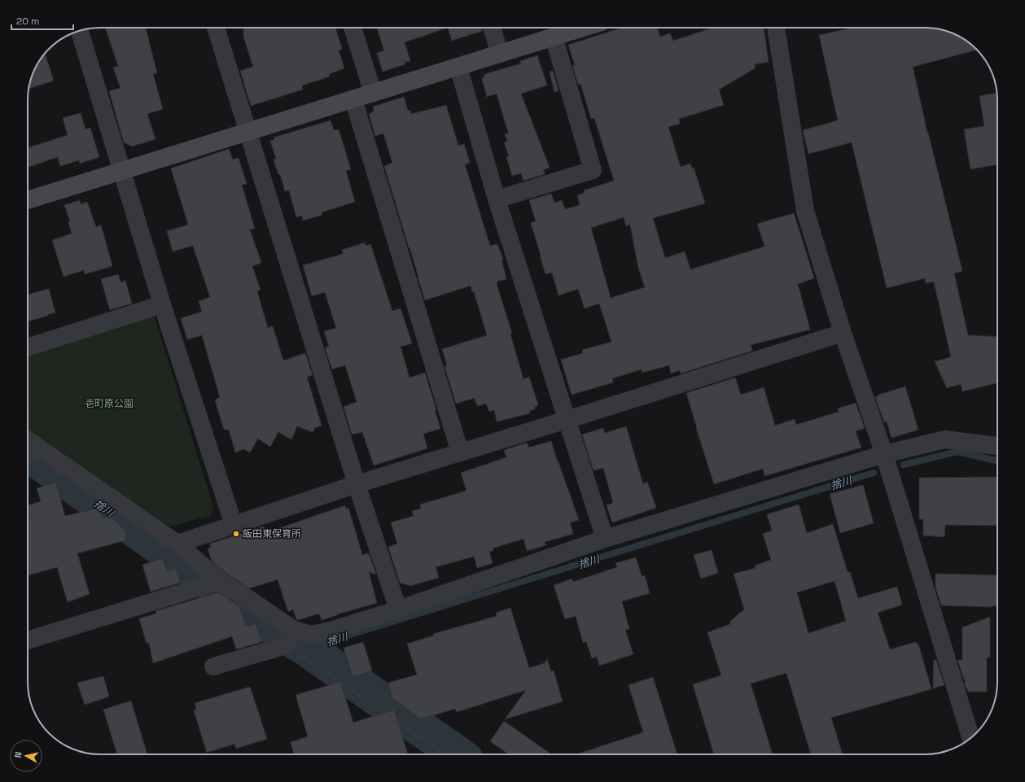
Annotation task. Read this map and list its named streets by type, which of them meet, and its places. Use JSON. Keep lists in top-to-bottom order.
{
  "water": ["捨川"],
  "parks": ["壱町原公園"],
  "places": ["飯田東保育所"],
  "scale_bar": "20 m",
  "north": "left"
}
